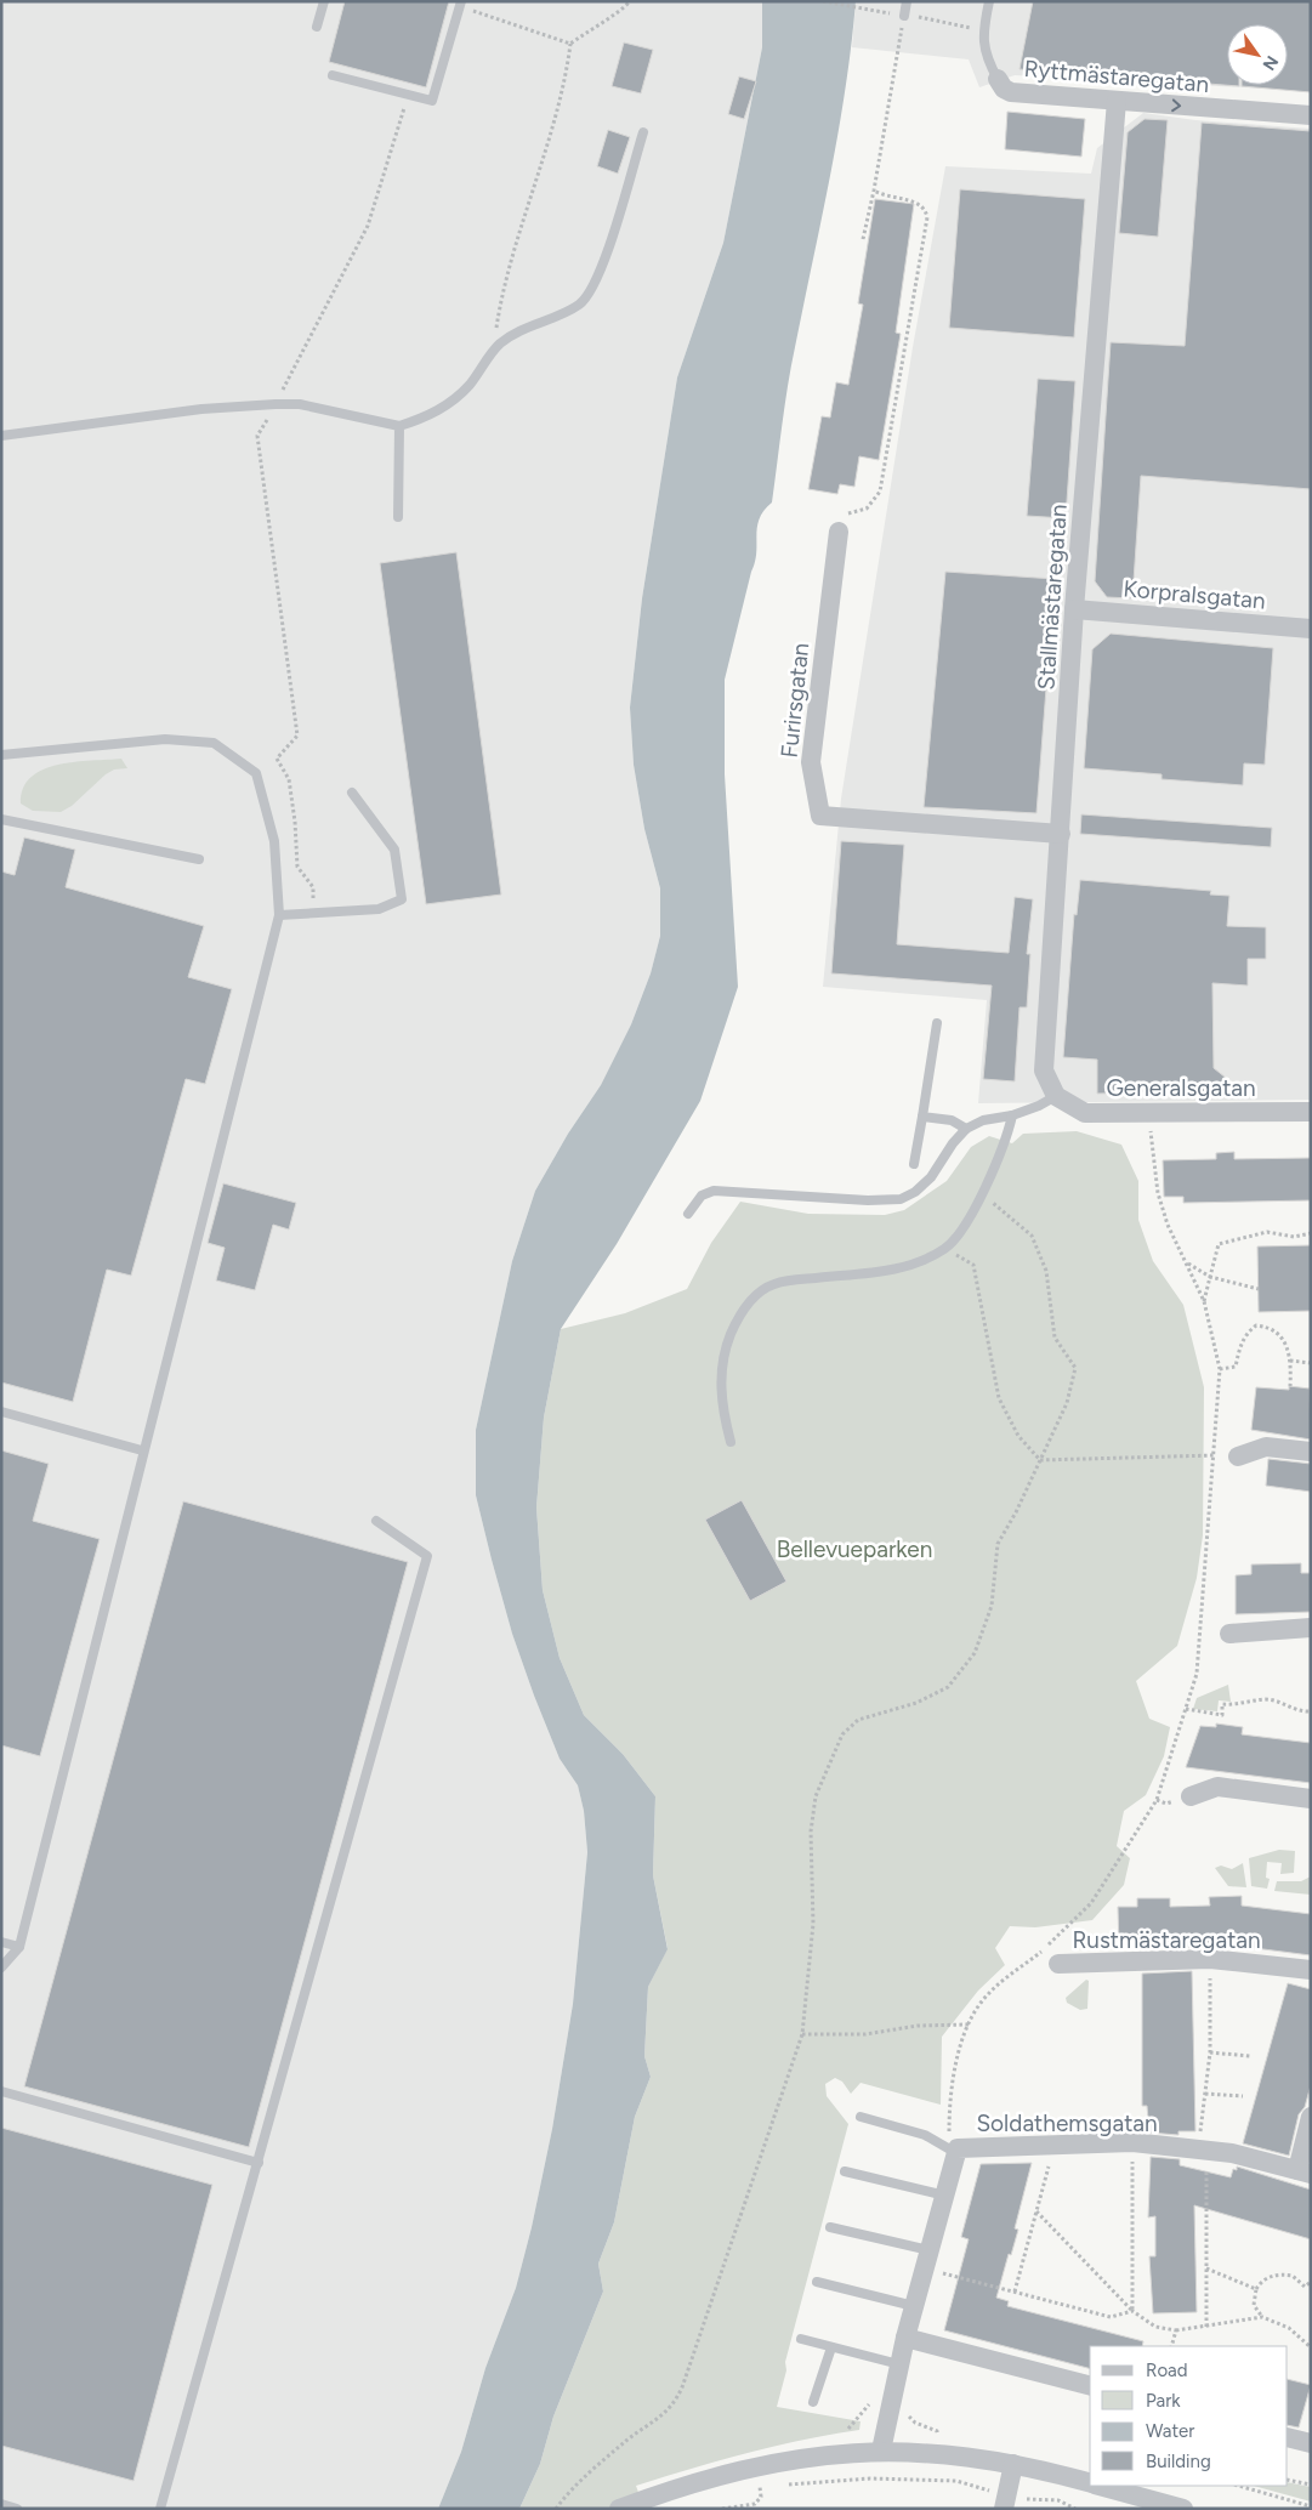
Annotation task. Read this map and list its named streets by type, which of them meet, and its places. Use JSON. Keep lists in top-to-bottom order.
{
  "streets": {
    "street": [
      "Ryttmästaregatan",
      "Korpralsgatan",
      "Stallmästaregatan",
      "Furirsgatan",
      "Generalsgatan",
      "Rustmästaregatan",
      "Soldathemsgatan"
    ]
  },
  "crossings": [
    ["Ryttmästaregatan", "Stallmästaregatan"],
    ["Korpralsgatan", "Stallmästaregatan"],
    ["Stallmästaregatan", "Furirsgatan"],
    ["Stallmästaregatan", "Generalsgatan"]
  ],
  "one_way": ["Ryttmästaregatan"],
  "parks": ["Bellevueparken"],
  "legend": [
    "Road",
    "Park",
    "Water",
    "Building"
  ],
  "north": "bottom right"
}
